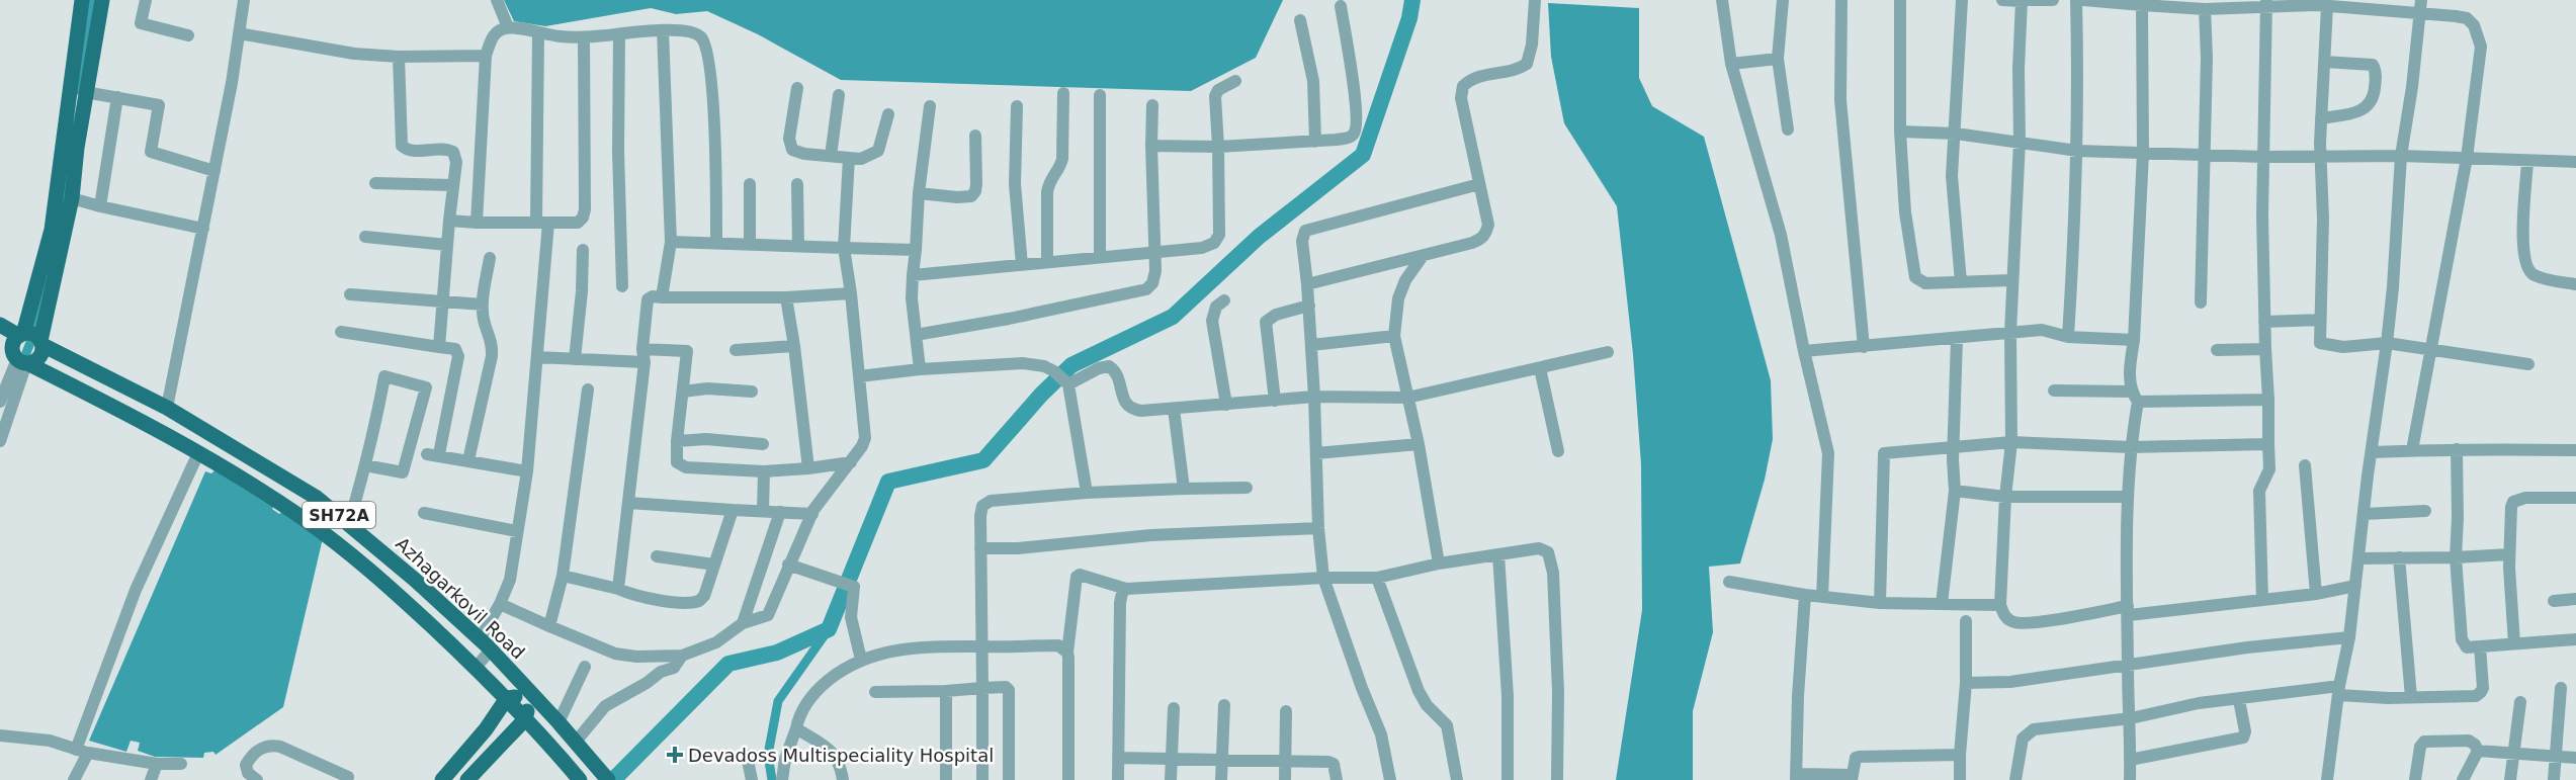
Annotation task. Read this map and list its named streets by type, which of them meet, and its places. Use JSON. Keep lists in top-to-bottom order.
{
  "streets": {
    "main road": ["SH72A", "Azhagarkovil Road"]
  },
  "places": {
    "health": ["Devadoss Multispeciality Hospital"]
  }
}
